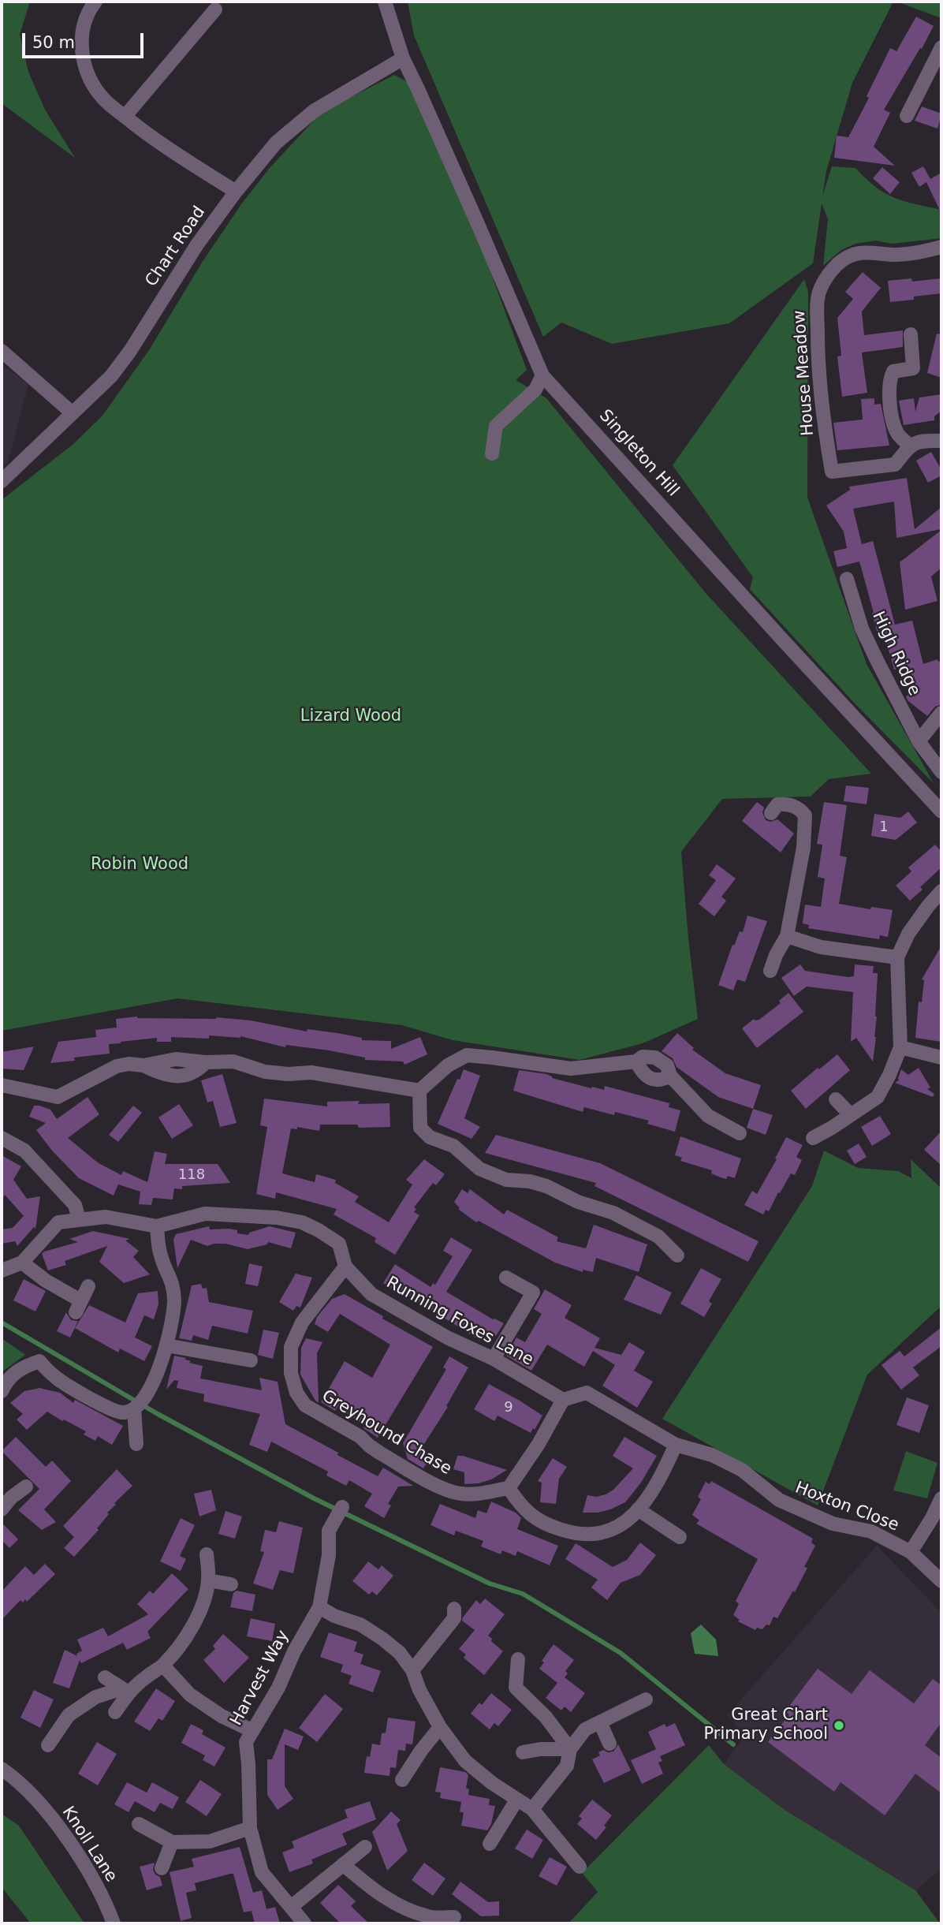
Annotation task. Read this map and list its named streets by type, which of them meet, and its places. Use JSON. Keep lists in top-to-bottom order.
{
  "streets": {
    "street": [
      "Chart Road",
      "House Meadow",
      "Singleton Hill",
      "High Ridge",
      "Running Foxes Lane",
      "Greyhound Chase",
      "Hoxton Close",
      "Harvest Way",
      "Knoll Lane"
    ]
  },
  "crossings": [
    ["Chart Road", "Singleton Hill"],
    ["Running Foxes Lane", "Greyhound Chase"],
    ["Running Foxes Lane", "Hoxton Close"],
    ["Greyhound Chase", "Hoxton Close"]
  ],
  "parks": ["Lizard Wood", "Robin Wood"],
  "places": ["Great Chart Primary School"],
  "house_numbers": ["1", "118", "9"],
  "scale_bar": "50 m"
}
